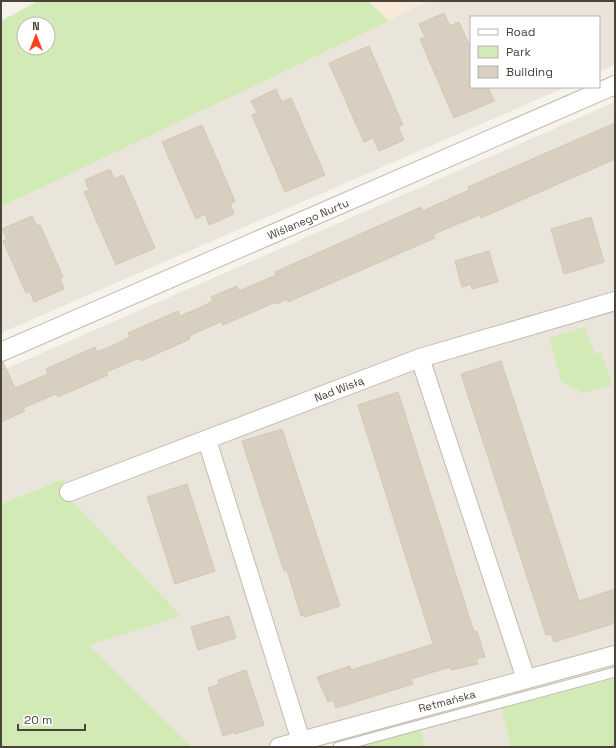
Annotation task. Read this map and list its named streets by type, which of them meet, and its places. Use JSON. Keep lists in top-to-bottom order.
{
  "streets": {
    "street": ["Wiślanego Nurtu", "Nad Wisłą", "Retmańska"]
  },
  "legend": ["Road", "Park", "Building"],
  "scale_bar": "20 m",
  "north": "top"
}
